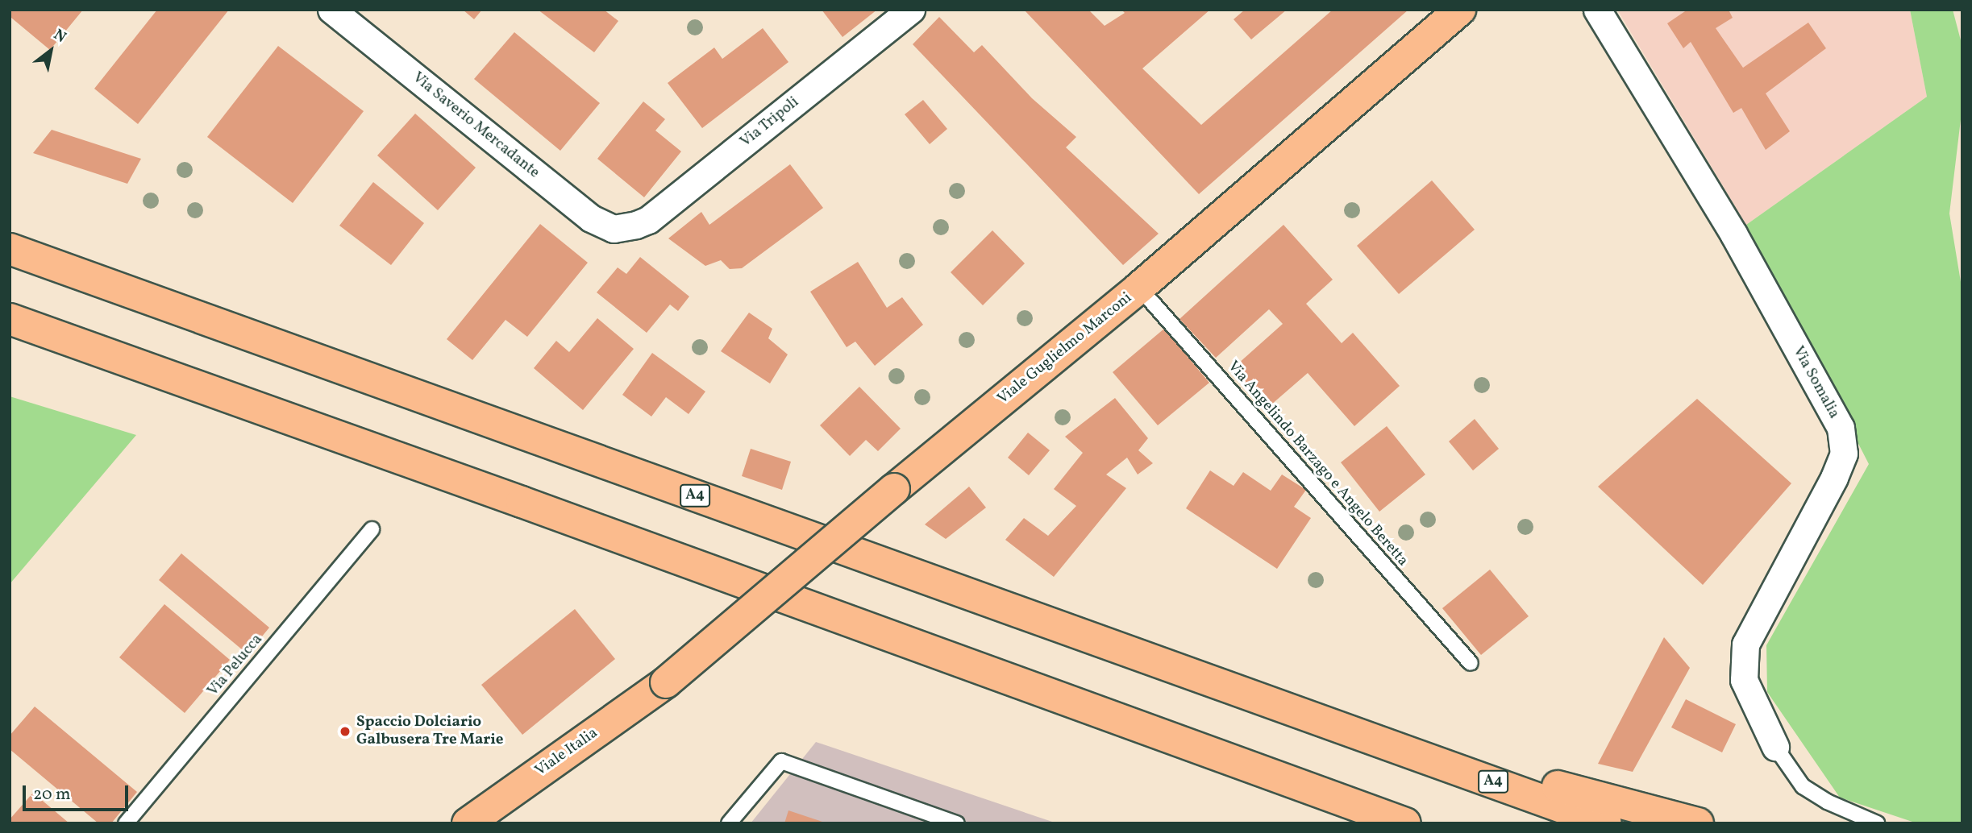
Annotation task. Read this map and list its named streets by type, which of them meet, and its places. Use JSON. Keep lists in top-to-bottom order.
{
  "streets": {
    "main road": ["Viale Guglielmo Marconi", "A4", "Viale Italia"],
    "street": ["Via Tripoli", "Via Saverio Mercadante", "Via Somalia"],
    "lane": ["Via Angelindo Barzago e Angelo Beretta", "Via Pelucca"]
  },
  "crossings": [
    ["Via Tripoli", "Via Saverio Mercadante"],
    ["Viale Guglielmo Marconi", "Via Angelindo Barzago e Angelo Beretta"],
    ["Viale Guglielmo Marconi", "Viale Italia"]
  ],
  "places": ["Spaccio Dolciario Galbusera Tre Marie"],
  "scale_bar": "20 m",
  "north": "top right"
}
